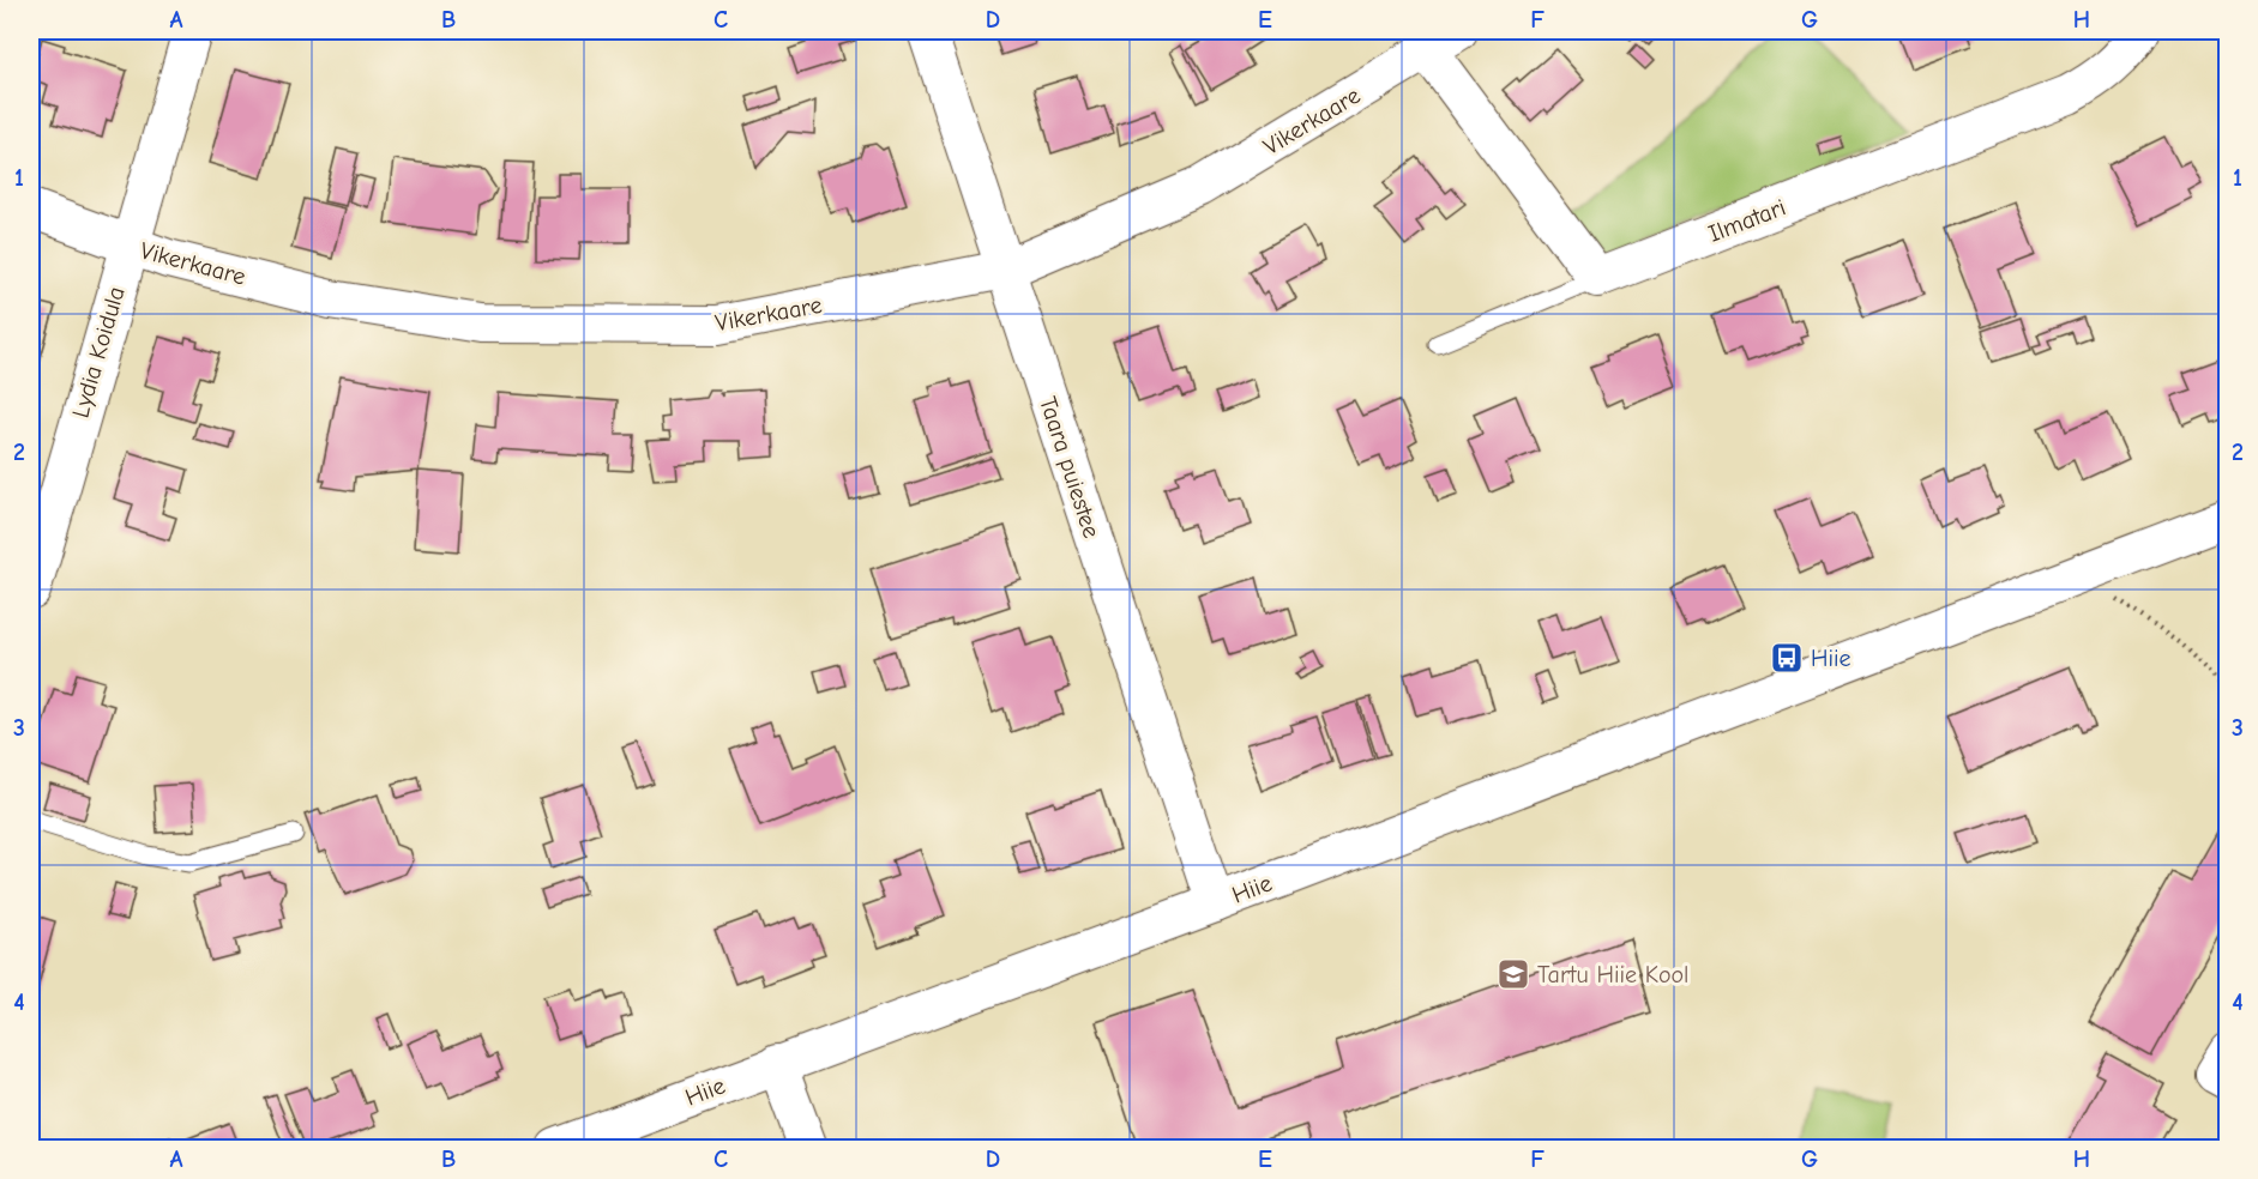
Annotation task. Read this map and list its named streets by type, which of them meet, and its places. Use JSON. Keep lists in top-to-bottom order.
{
  "streets": {
    "street": [
      "Vikerkaare",
      "Ilmatari",
      "Lydia Koidula",
      "Taara puiestee",
      "Hiie"
    ]
  },
  "crossings": [
    ["Vikerkaare", "Lydia Koidula"],
    ["Vikerkaare", "Taara puiestee"],
    ["Taara puiestee", "Hiie"]
  ],
  "places": {
    "bus stop": ["Hiie"],
    "school or university": ["Tartu Hiie Kool"]
  },
  "grid": {
    "columns": [
      "A",
      "B",
      "C",
      "D",
      "E",
      "F",
      "G",
      "H"
    ],
    "rows": [
      "1",
      "2",
      "3",
      "4"
    ]
  }
}
